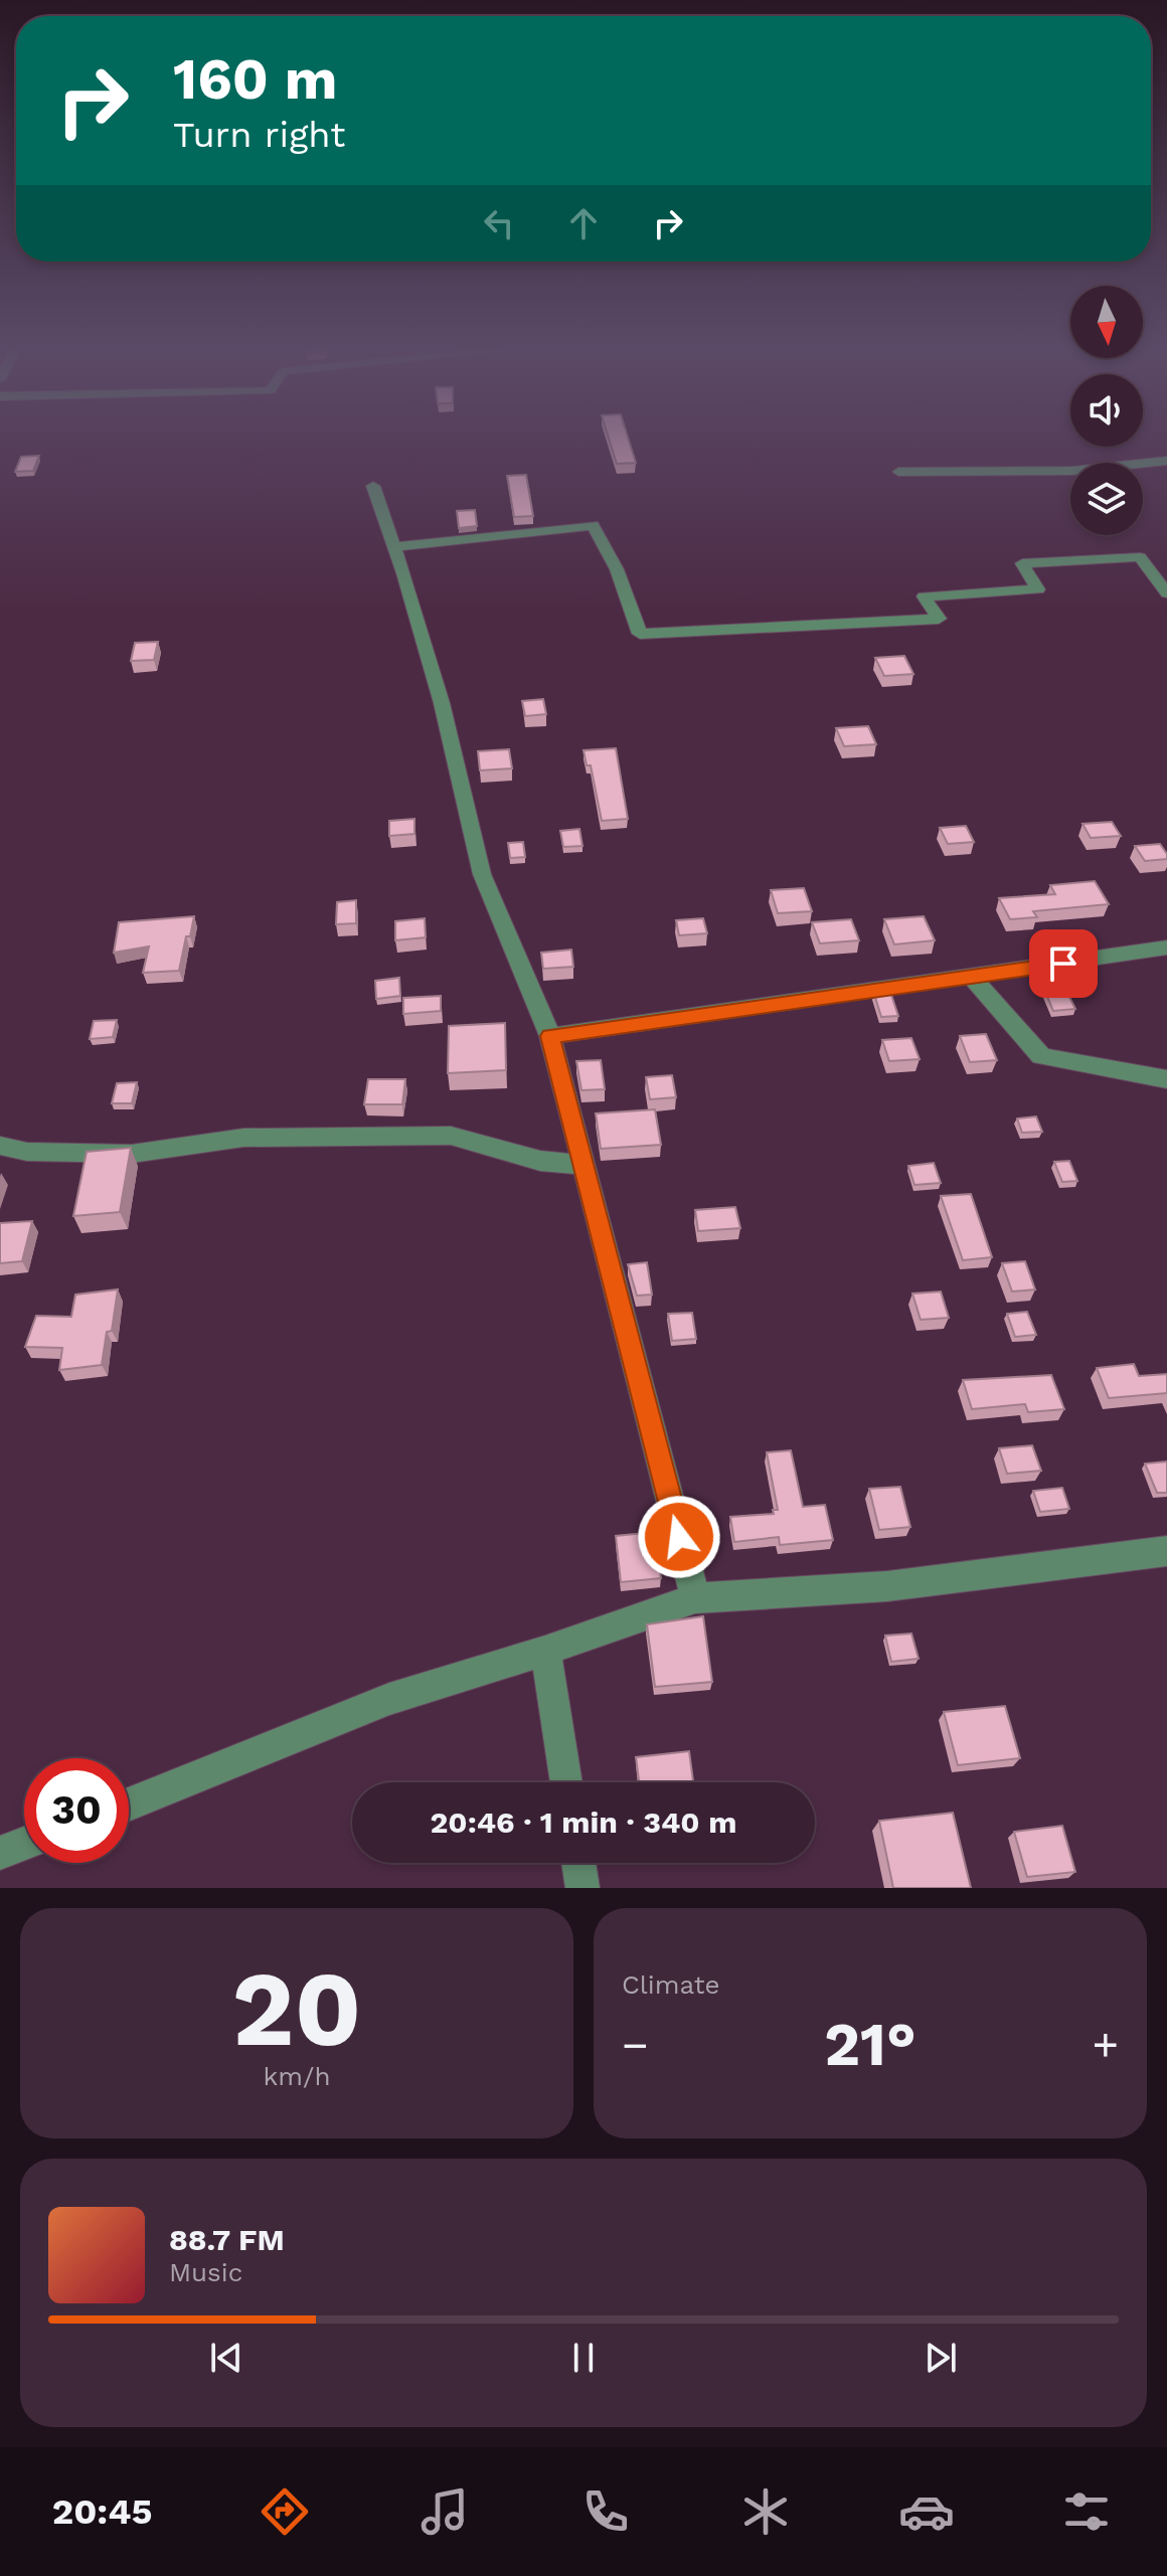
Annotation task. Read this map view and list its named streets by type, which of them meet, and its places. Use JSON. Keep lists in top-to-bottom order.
{
  "north": "bottom",
  "page": {
    "turn": ["160 m", "Turn right"],
    "limit": "30",
    "trip": "20:46 · 1 min · 340 m",
    "tile": [
      ["20", "km/h"],
      "Climate"
    ],
    "heat": ["−", "21°", "+"],
    "song": ["88.7 FM", "Music"],
    "tabs": "20:45"
  }
}
